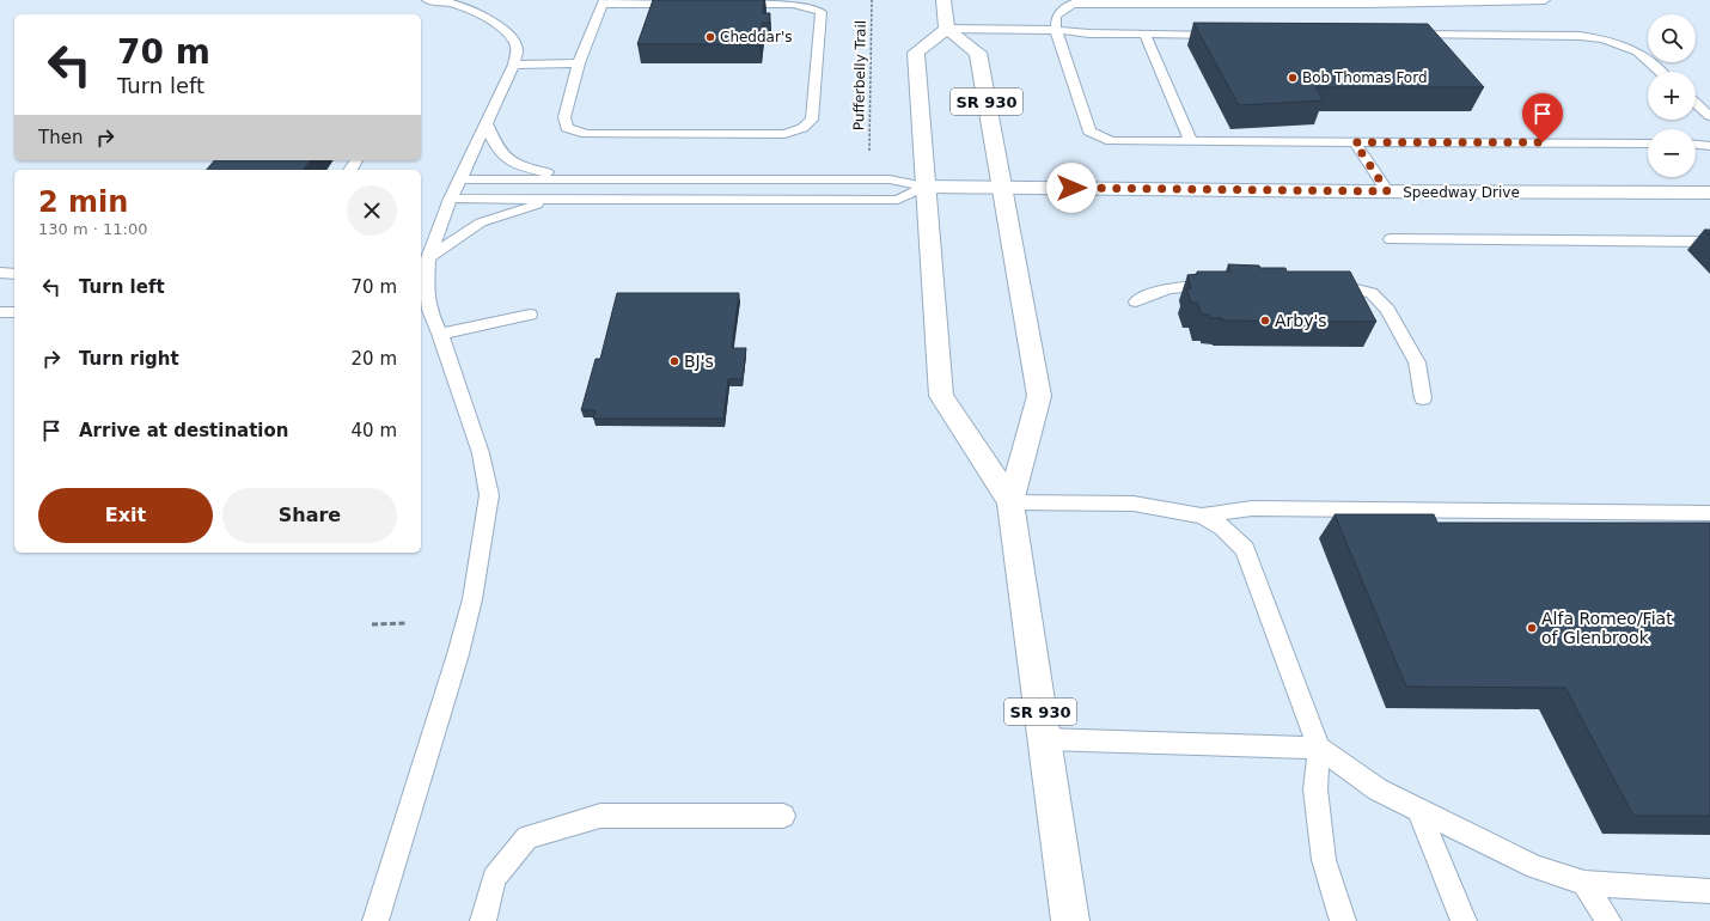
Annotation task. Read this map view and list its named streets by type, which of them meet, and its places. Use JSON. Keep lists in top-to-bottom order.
{
  "streets": {
    "main road": ["SR 930", "Speedway Drive"],
    "path": ["Pufferbelly Trail"]
  },
  "crossings": [
    ["SR 930", "Speedway Drive"]
  ],
  "places": [
    "Cheddar's",
    "Bob Thomas Ford",
    "Arby's",
    "BJ's",
    "Alfa Romeo/Fiat of Glenbrook"
  ],
  "page": {
    "map_buttons": ["+", "−"],
    "turn": ["70 m", "Turn left"],
    "then": "Then",
    "heading": ["2 min", "130 m · 11:00"],
    "list": [
      {
        "name": "Turn left",
        "value": "70 m"
      },
      {
        "name": "Turn right",
        "value": "20 m"
      },
      {
        "name": "Arrive at destination",
        "value": "40 m"
      }
    ],
    "buttons": ["Exit", "Share"]
  }
}
